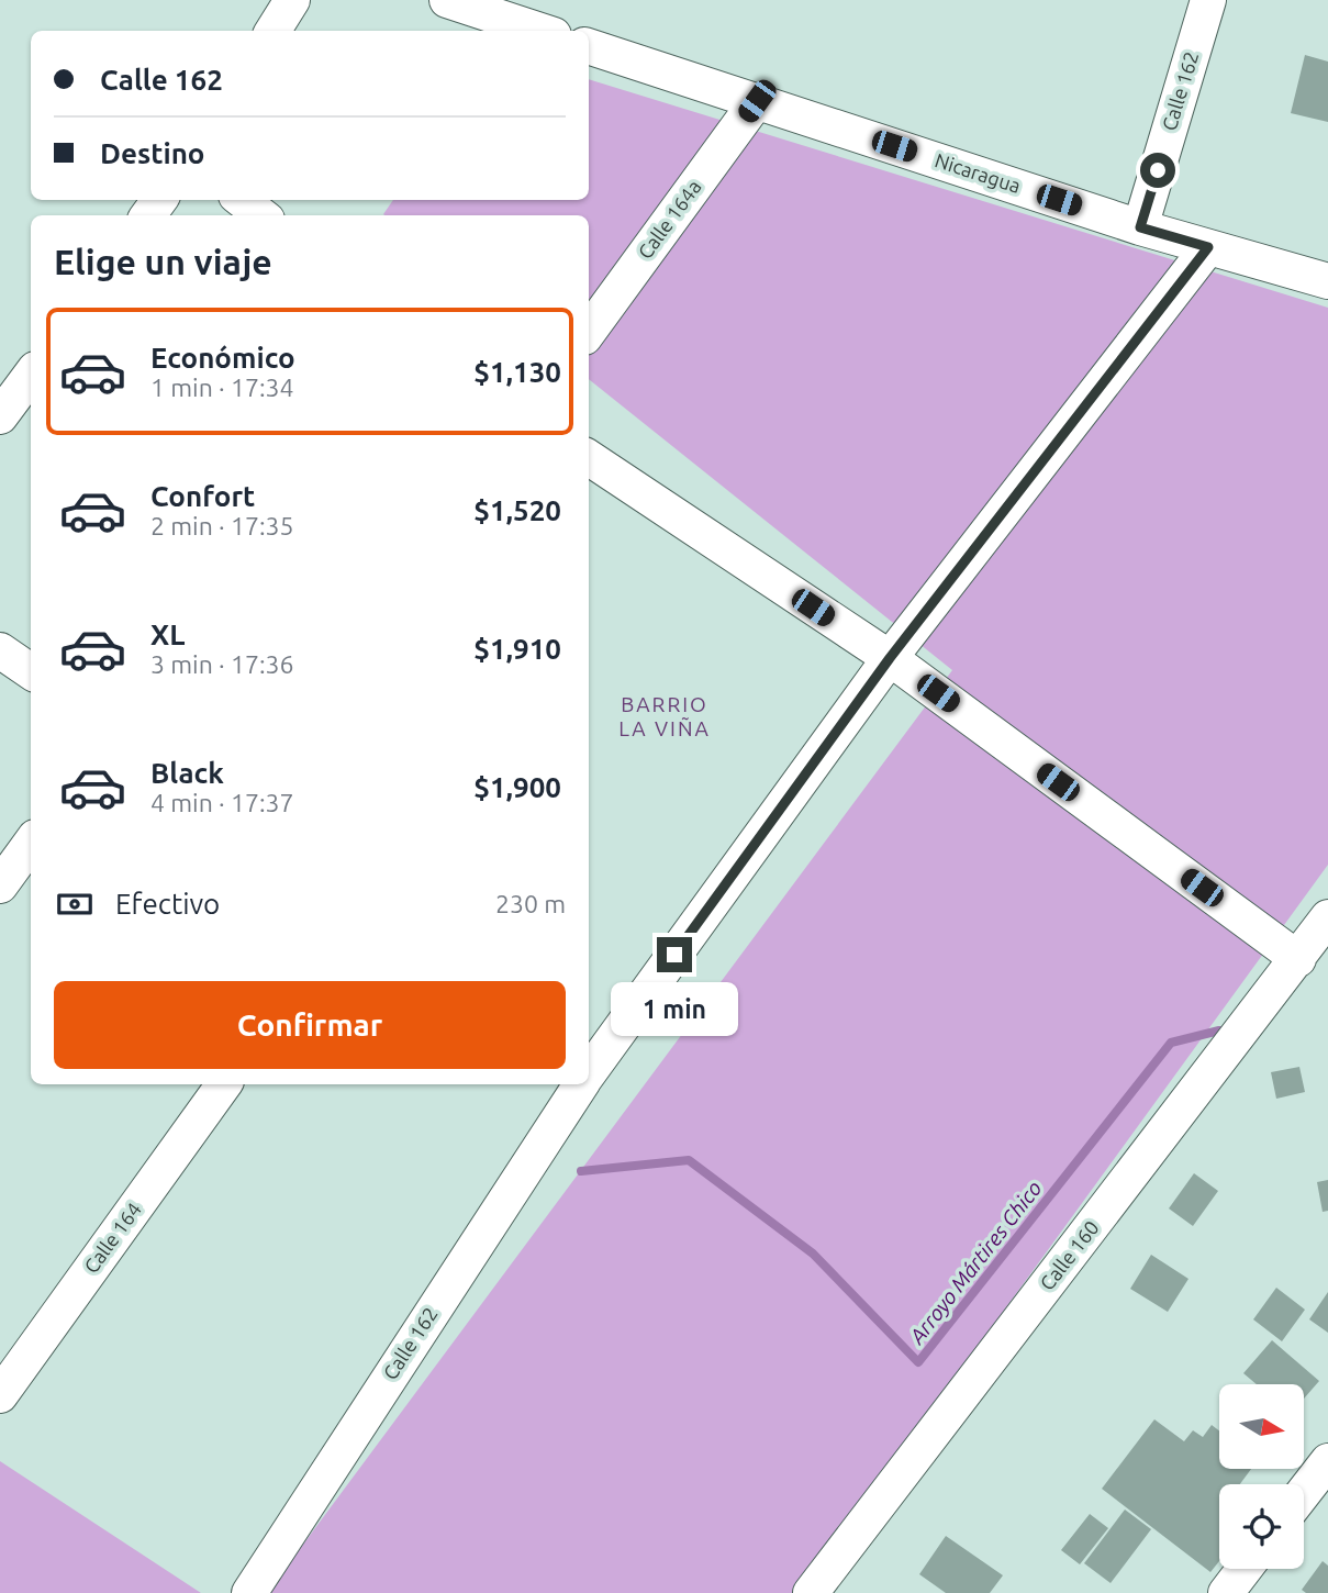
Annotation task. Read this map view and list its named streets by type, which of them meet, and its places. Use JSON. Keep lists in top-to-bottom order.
{
  "streets": {
    "street": [
      "Calle 162",
      "Nicaragua",
      "Calle 164a",
      "Calle 164",
      "Calle 160"
    ]
  },
  "crossings": [
    ["Calle 162", "Nicaragua"],
    ["Nicaragua", "Calle 164a"]
  ],
  "districts": ["BARRIO LA VIÑA"],
  "water": ["Arroyo Mártires Chico"],
  "north": "right",
  "page": {
    "banner": ["Calle 162", "Destino"],
    "heading": "Elige un viaje",
    "list": [
      {
        "name": "Económico",
        "note": "1 min · 17:34",
        "value": "$1,130"
      },
      {
        "name": "Confort",
        "note": "2 min · 17:35",
        "value": "$1,520"
      },
      {
        "name": "XL",
        "note": "3 min · 17:36",
        "value": "$1,910"
      },
      {
        "name": "Black",
        "note": "4 min · 17:37",
        "value": "$1,900"
      }
    ],
    "pay": ["Efectivo", "230 m"],
    "buttons": "Confirmar",
    "bubble": "1 min"
  }
}
